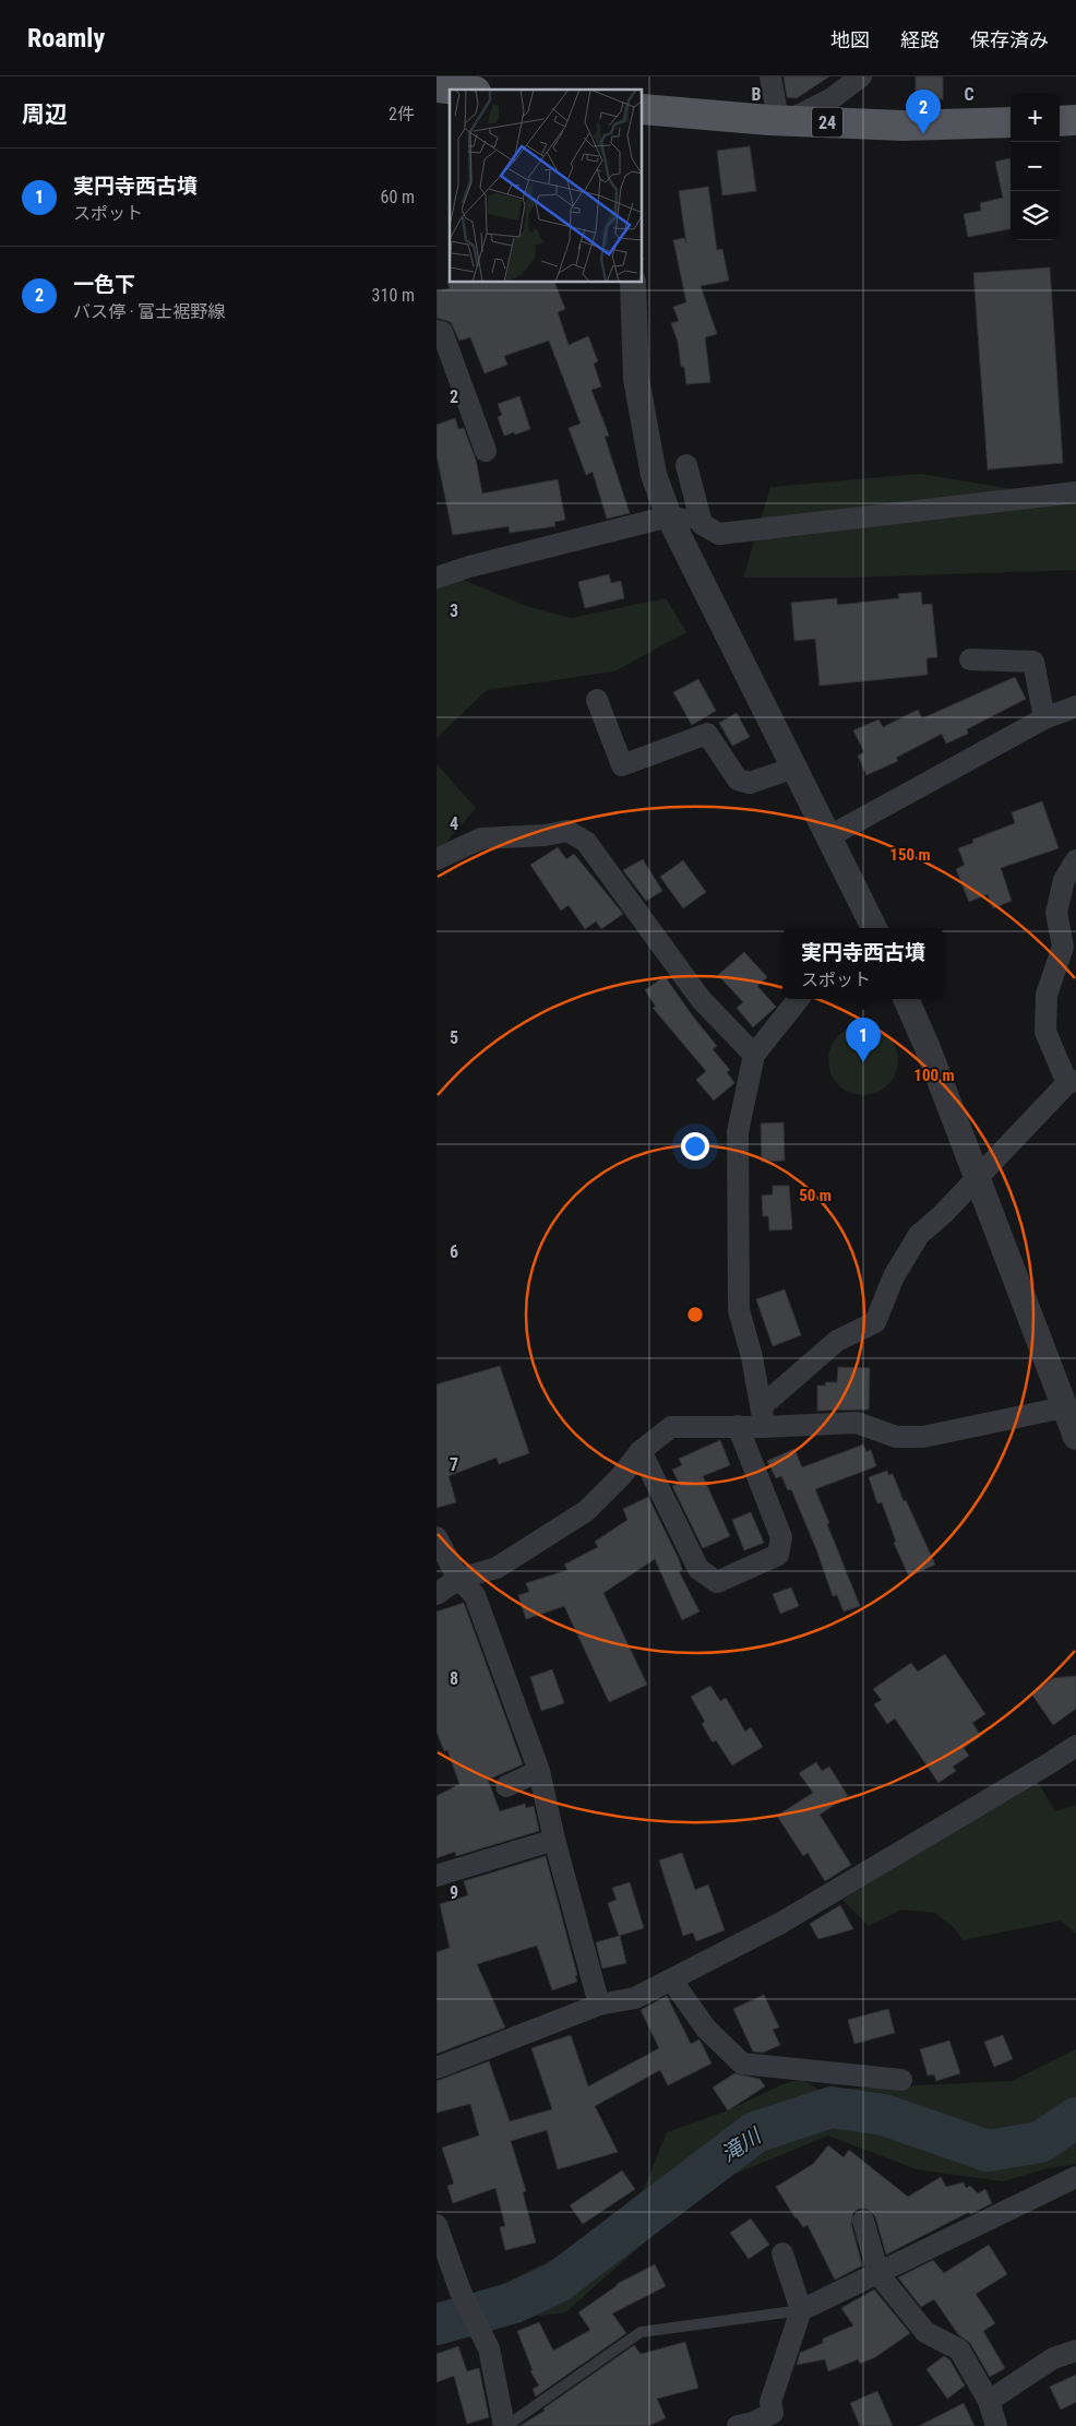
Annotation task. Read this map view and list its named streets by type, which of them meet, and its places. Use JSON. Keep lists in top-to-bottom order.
{
  "streets": {
    "main road": ["24"]
  },
  "water": ["滝川"],
  "page": {
    "header": "Roamly",
    "nav": ["地図", "経路", "保存済み"],
    "heading": ["周辺", "2件"],
    "pins": ["2", "1"],
    "map_buttons": ["+", "−"],
    "list": [
      {
        "mark": "1",
        "name": "実円寺西古墳",
        "note": "スポット",
        "value": "60 m"
      },
      {
        "mark": "2",
        "name": "一色下",
        "note": "バス停 · 富士裾野線",
        "value": "310 m"
      }
    ],
    "popup": ["実円寺西古墳", "スポット"]
  },
  "grid": {
    "columns": ["B", "C"],
    "rows": [
      "2",
      "3",
      "4",
      "5",
      "6",
      "7",
      "8",
      "9"
    ]
  },
  "rings": ["150 m", "100 m", "50 m"]
}
